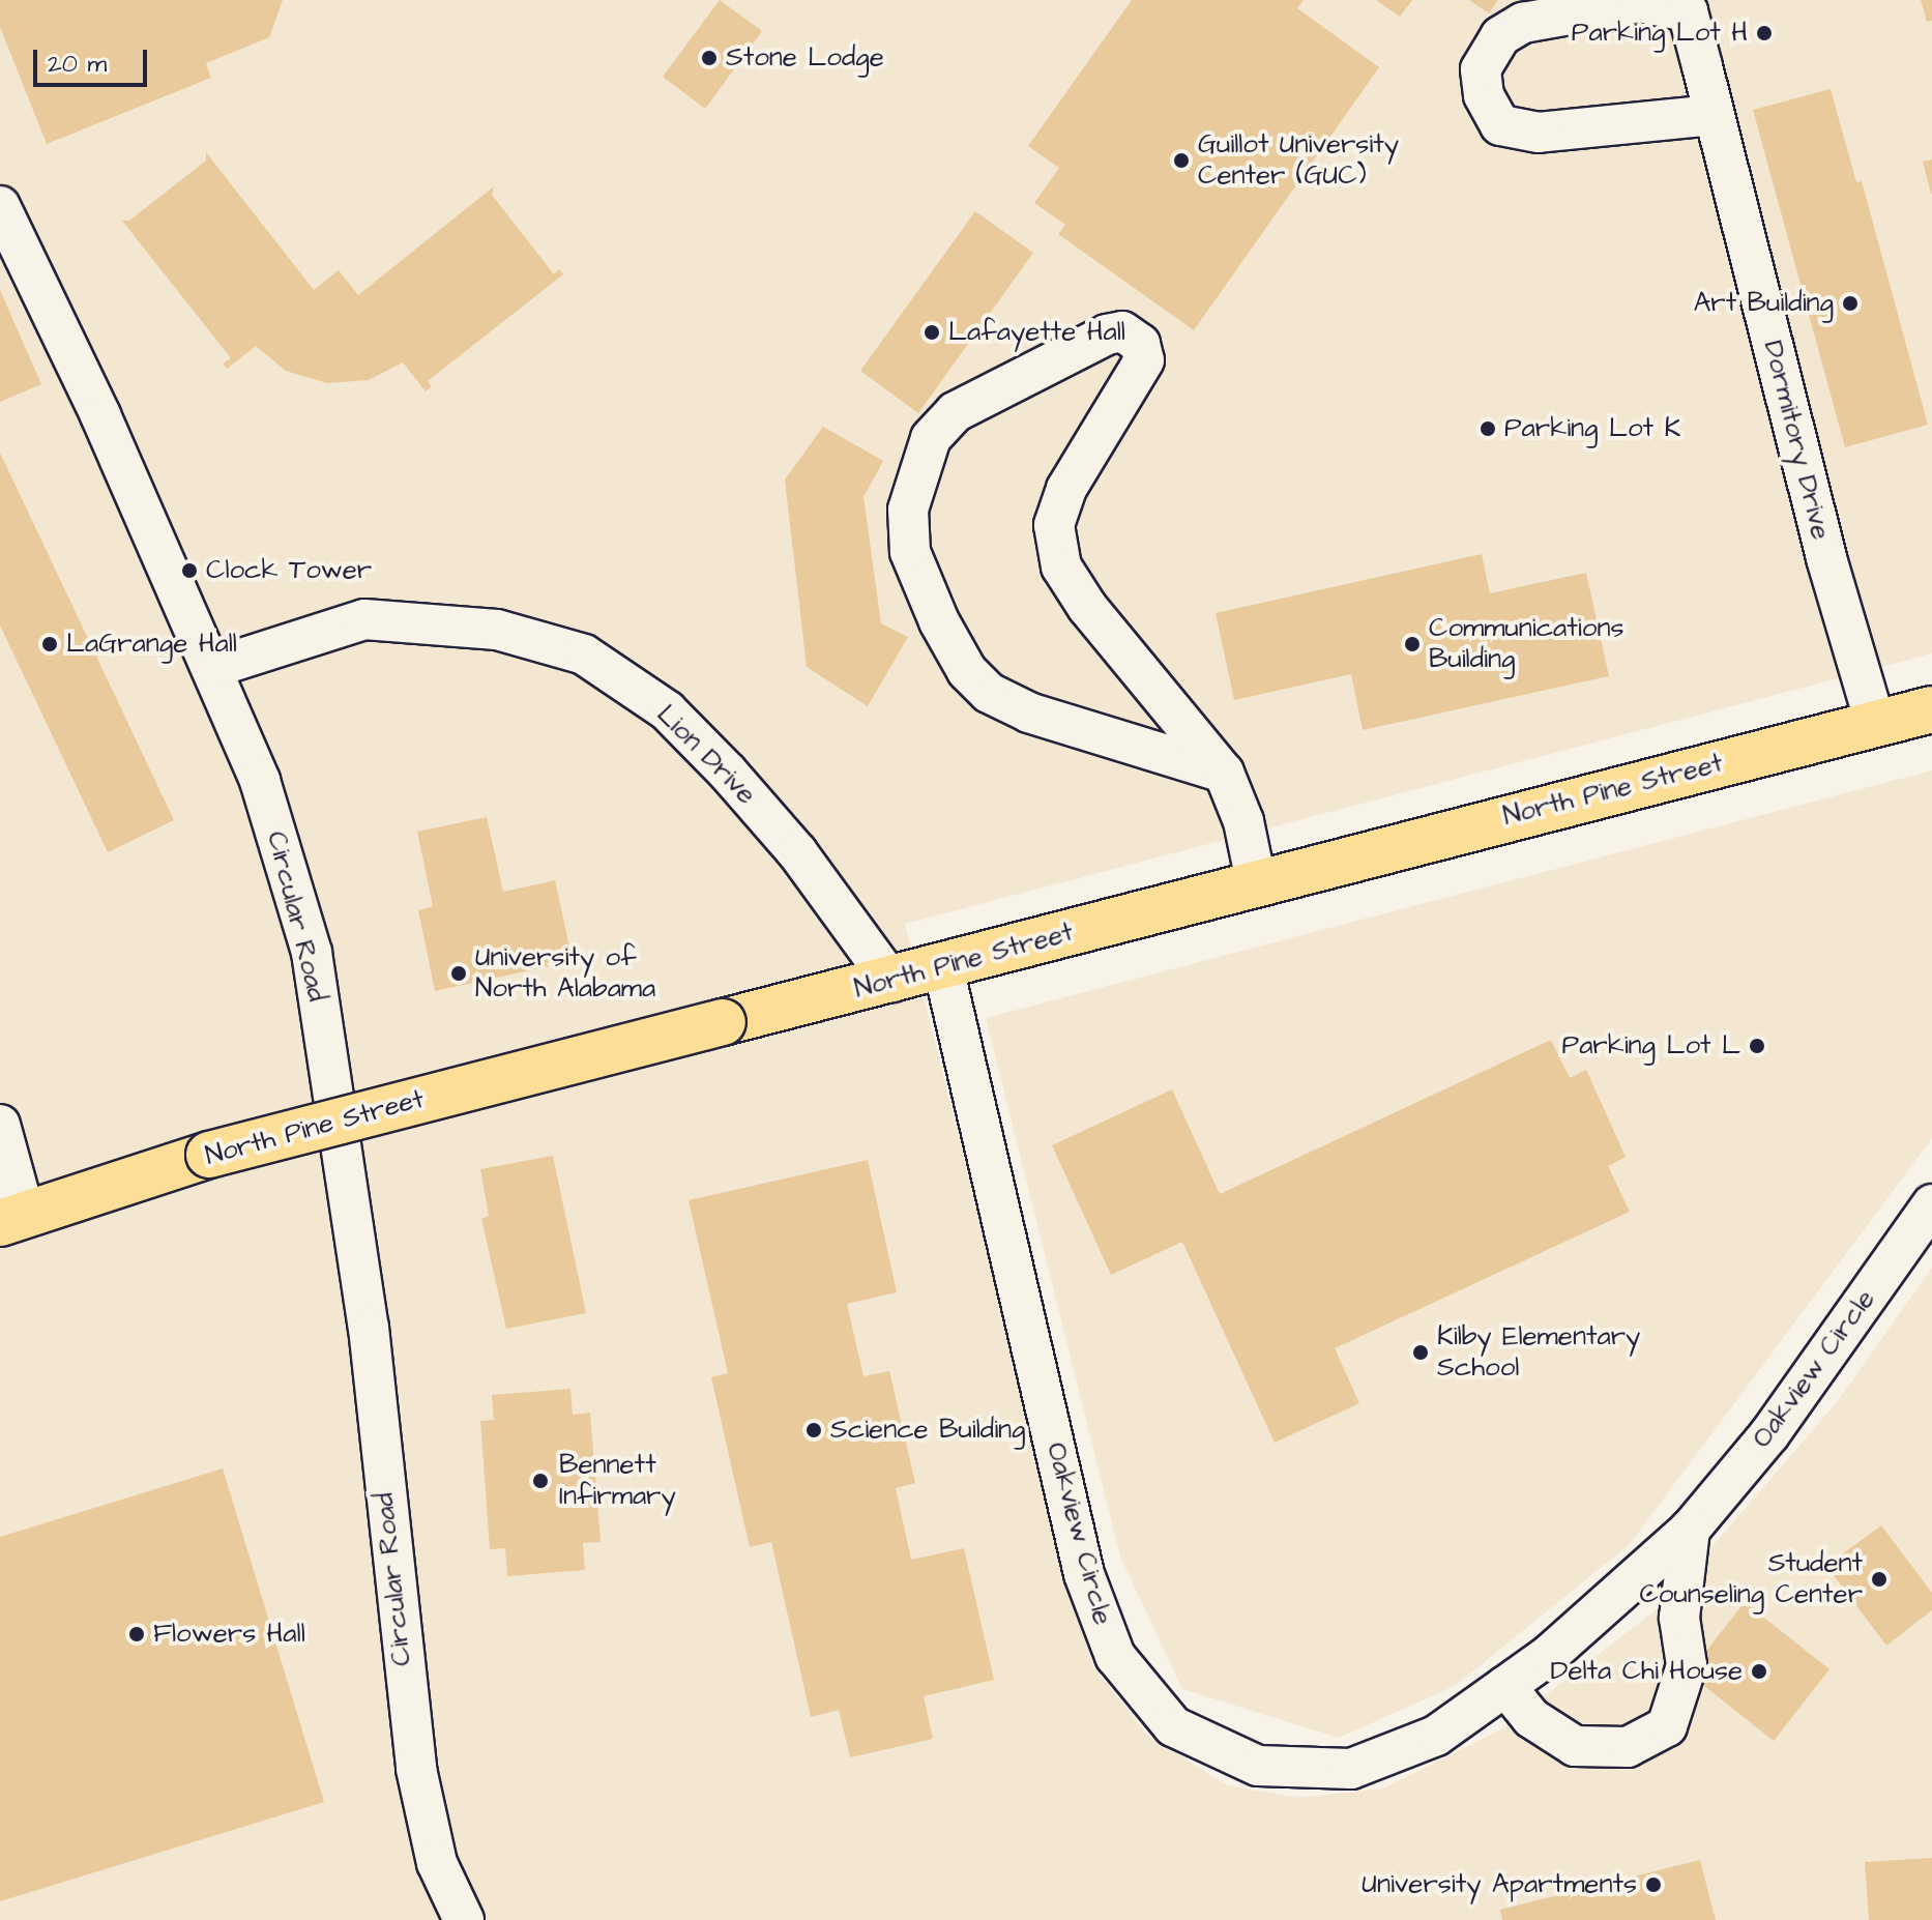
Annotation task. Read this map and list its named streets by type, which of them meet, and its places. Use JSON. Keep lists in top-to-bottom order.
{
  "streets": {
    "main road": ["North Pine Street"],
    "street": [
      "Dormitory Drive",
      "Lion Drive",
      "Circular Road",
      "Oakview Circle"
    ]
  },
  "crossings": [
    ["Dormitory Drive", "North Pine Street"],
    ["Lion Drive", "North Pine Street"],
    ["Lion Drive", "Circular Road"],
    ["North Pine Street", "Oakview Circle"]
  ],
  "places": [
    "Parking Lot H",
    "Stone Lodge",
    "Guillot University Center (GUC)",
    "Art Building",
    "Lafayette Hall",
    "Parking Lot K",
    "Clock Tower",
    "LaGrange Hall",
    "Communications Building",
    "University of North Alabama",
    "Parking Lot L",
    "Kilby Elementary School",
    "Science Building",
    "Bennett Infirmary",
    "Student Counseling Center",
    "Flowers Hall",
    "Delta Chi House",
    "University Apartments"
  ],
  "scale_bar": "20 m"
}
